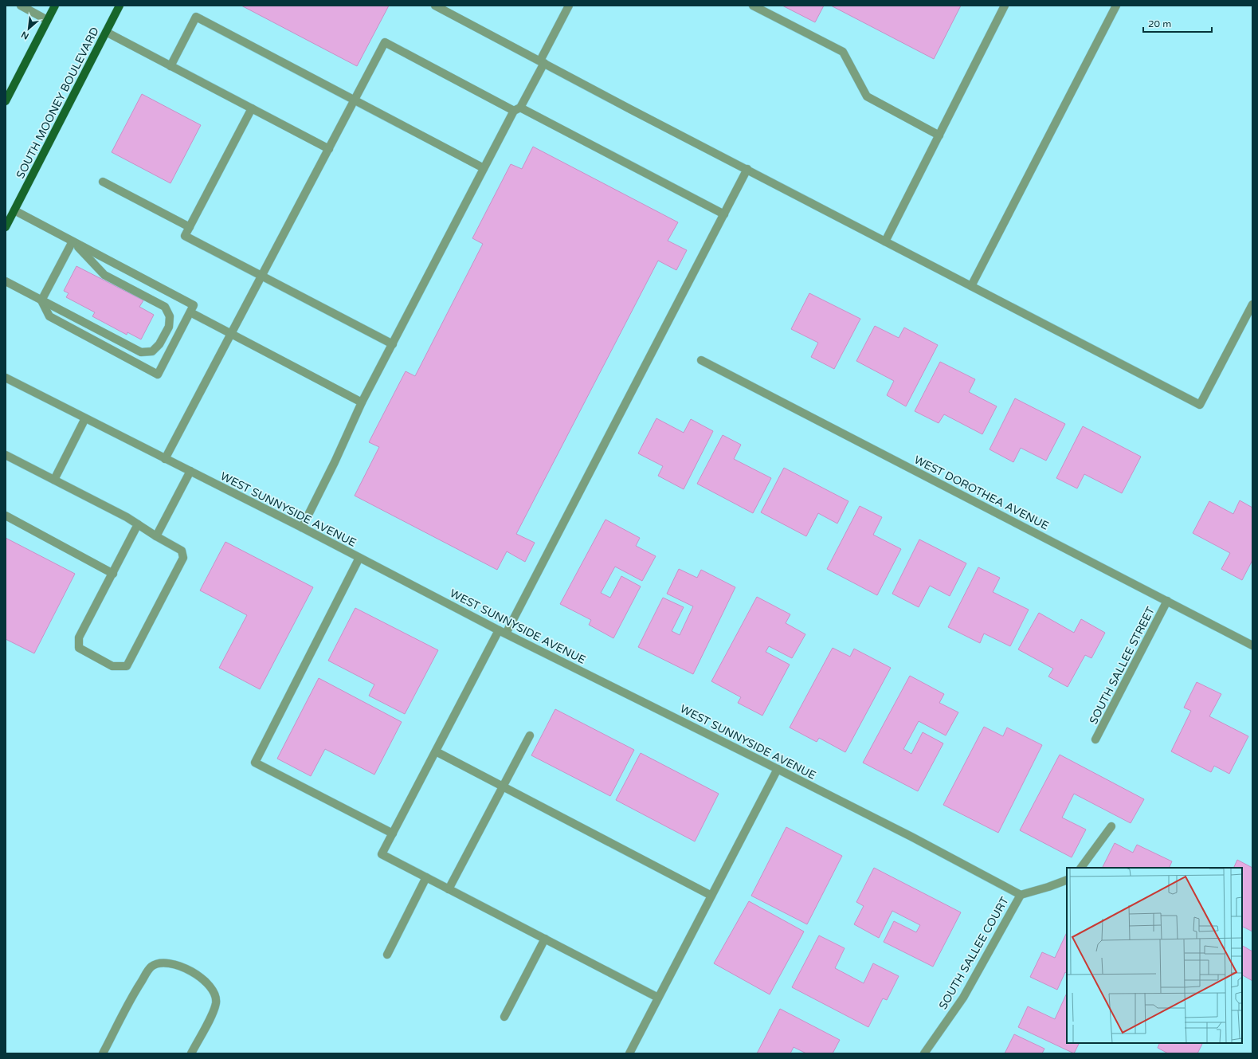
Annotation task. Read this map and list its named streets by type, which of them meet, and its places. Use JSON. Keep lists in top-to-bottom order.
{
  "streets": {
    "main road": ["SOUTH MOONEY BOULEVARD"],
    "street": [
      "WEST DOROTHEA AVENUE",
      "WEST SUNNYSIDE AVENUE",
      "SOUTH SALLEE STREET",
      "SOUTH SALLEE COURT"
    ]
  },
  "crossings": [
    ["WEST DOROTHEA AVENUE", "SOUTH SALLEE STREET"],
    ["WEST SUNNYSIDE AVENUE", "SOUTH SALLEE COURT"]
  ],
  "scale_bar": "20 m",
  "north": "bottom left"
}
